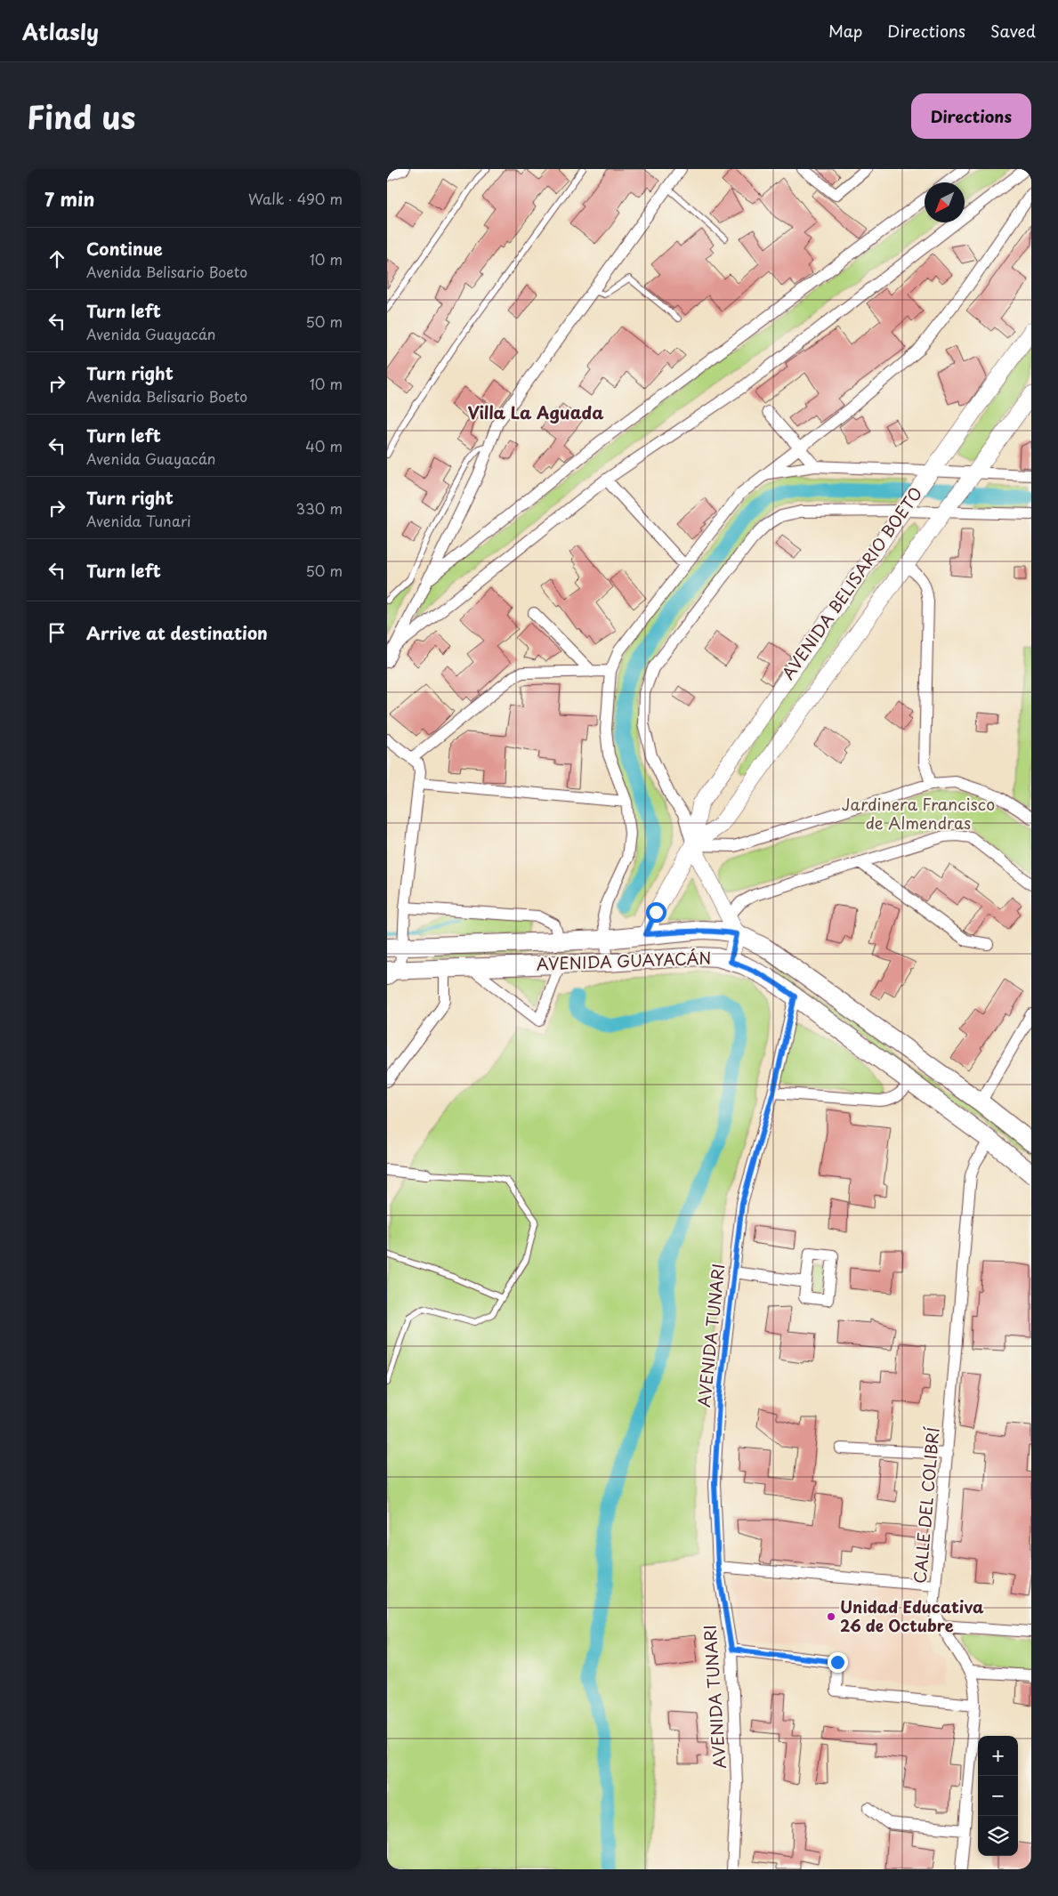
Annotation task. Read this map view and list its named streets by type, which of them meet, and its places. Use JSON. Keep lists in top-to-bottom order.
{
  "streets": {
    "main road": ["AVENIDA GUAYACÁN"],
    "street": ["AVENIDA BELISARIO BOETO", "AVENIDA TUNARI", "CALLE DEL COLIBRÍ"]
  },
  "crossings": [
    ["AVENIDA BELISARIO BOETO", "AVENIDA GUAYACÁN"],
    ["AVENIDA GUAYACÁN", "AVENIDA TUNARI"],
    ["AVENIDA GUAYACÁN", "CALLE DEL COLIBRÍ"]
  ],
  "districts": ["Villa La Aguada"],
  "parks": ["Jardinera Francisco de Almendras"],
  "places": ["Unidad Educativa 26 de Octubre"],
  "north": "bottom left",
  "page": {
    "header": "Atlasly",
    "nav": ["Map", "Directions", "Saved"],
    "title": "Find us",
    "buttons": "Directions",
    "heading": ["7 min", "Walk · 490 m"],
    "list": [
      ["Continue", "Avenida Belisario Boeto", "10 m"],
      ["Turn left", "Avenida Guayacán", "50 m"],
      ["Turn right", "Avenida Belisario Boeto", "10 m"],
      ["Turn left", "Avenida Guayacán", "40 m"],
      ["Turn right", "Avenida Tunari", "330 m"],
      ["Turn left", "50 m"],
      "Arrive at destination"
    ],
    "map_buttons": ["+", "−"]
  }
}
